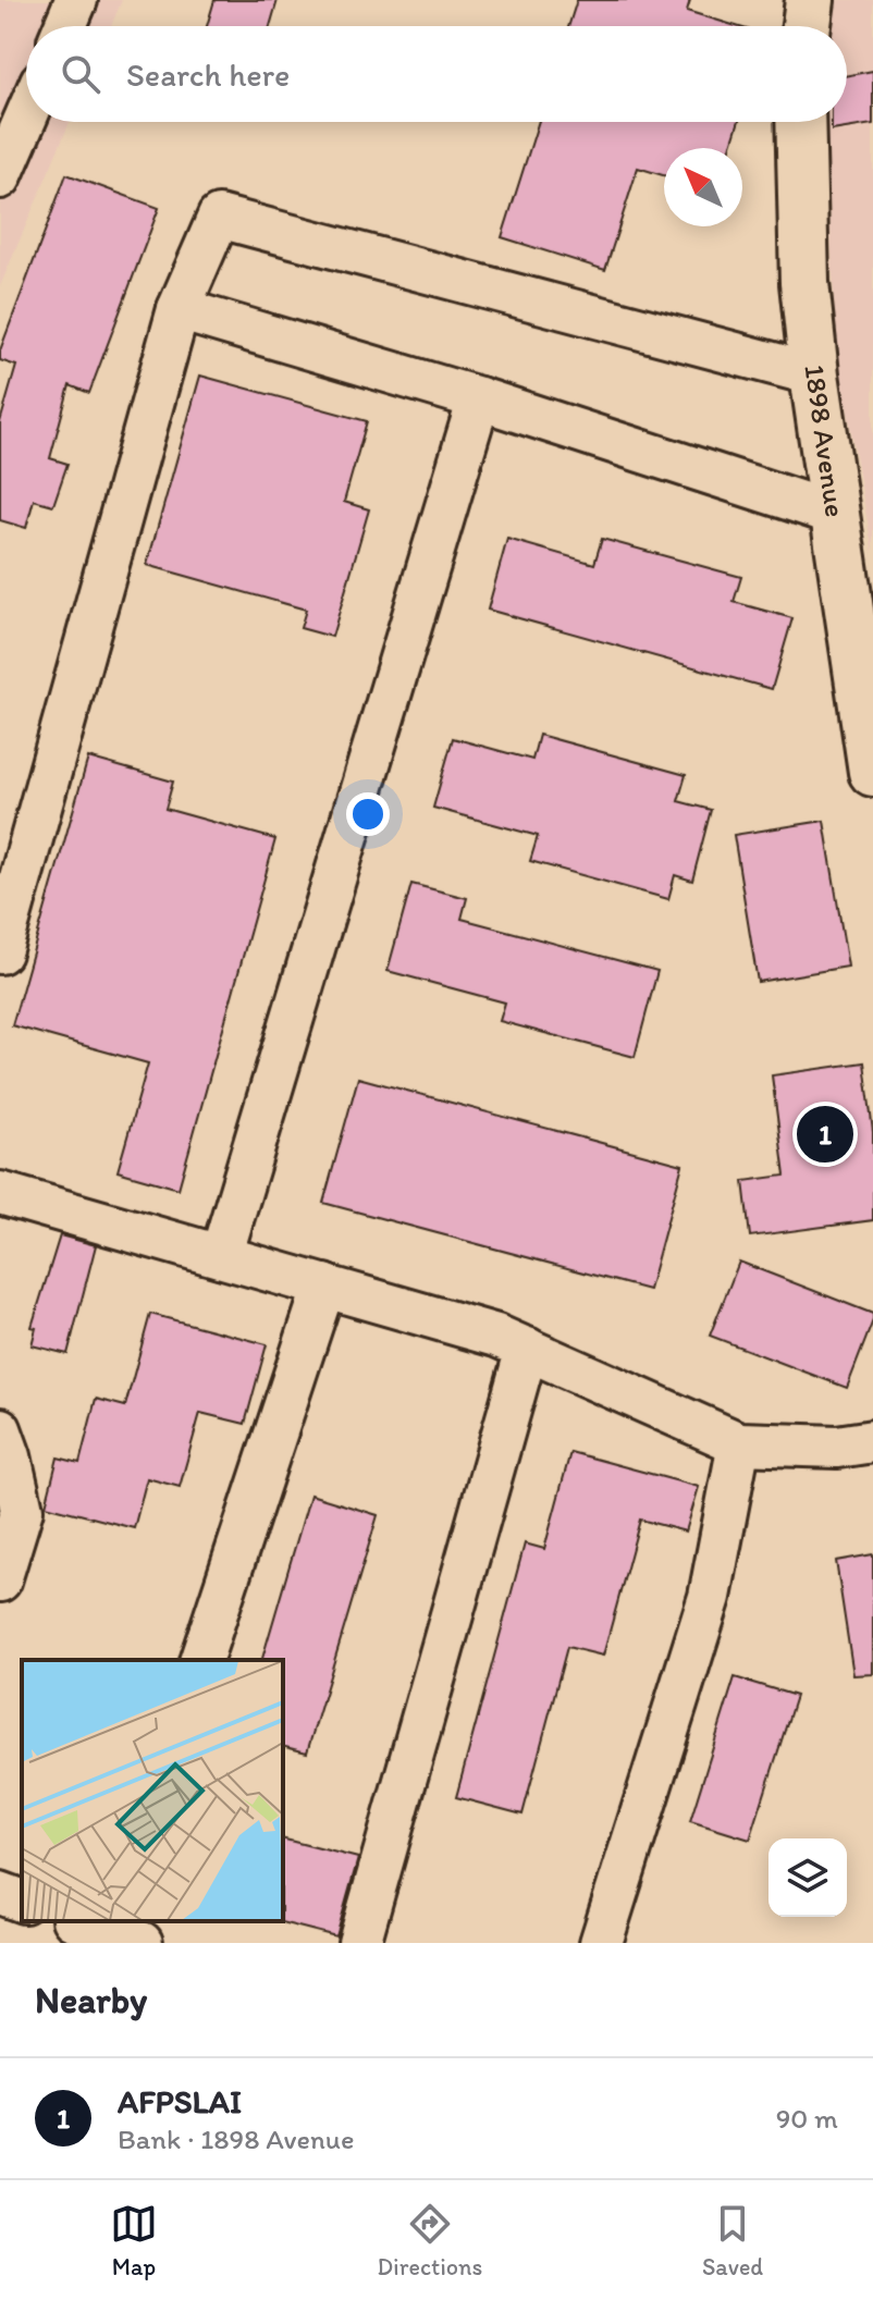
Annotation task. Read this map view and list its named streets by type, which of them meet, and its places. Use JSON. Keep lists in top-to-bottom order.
{
  "streets": {
    "street": ["1898 Avenue"]
  },
  "north": "top left",
  "page": {
    "search": "Search here",
    "pins": "1",
    "heading": "Nearby",
    "list": [
      {
        "mark": "1",
        "name": "AFPSLAI",
        "note": "Bank · 1898 Avenue",
        "value": "90 m"
      }
    ],
    "nav": ["Map", "Directions", "Saved"]
  }
}
